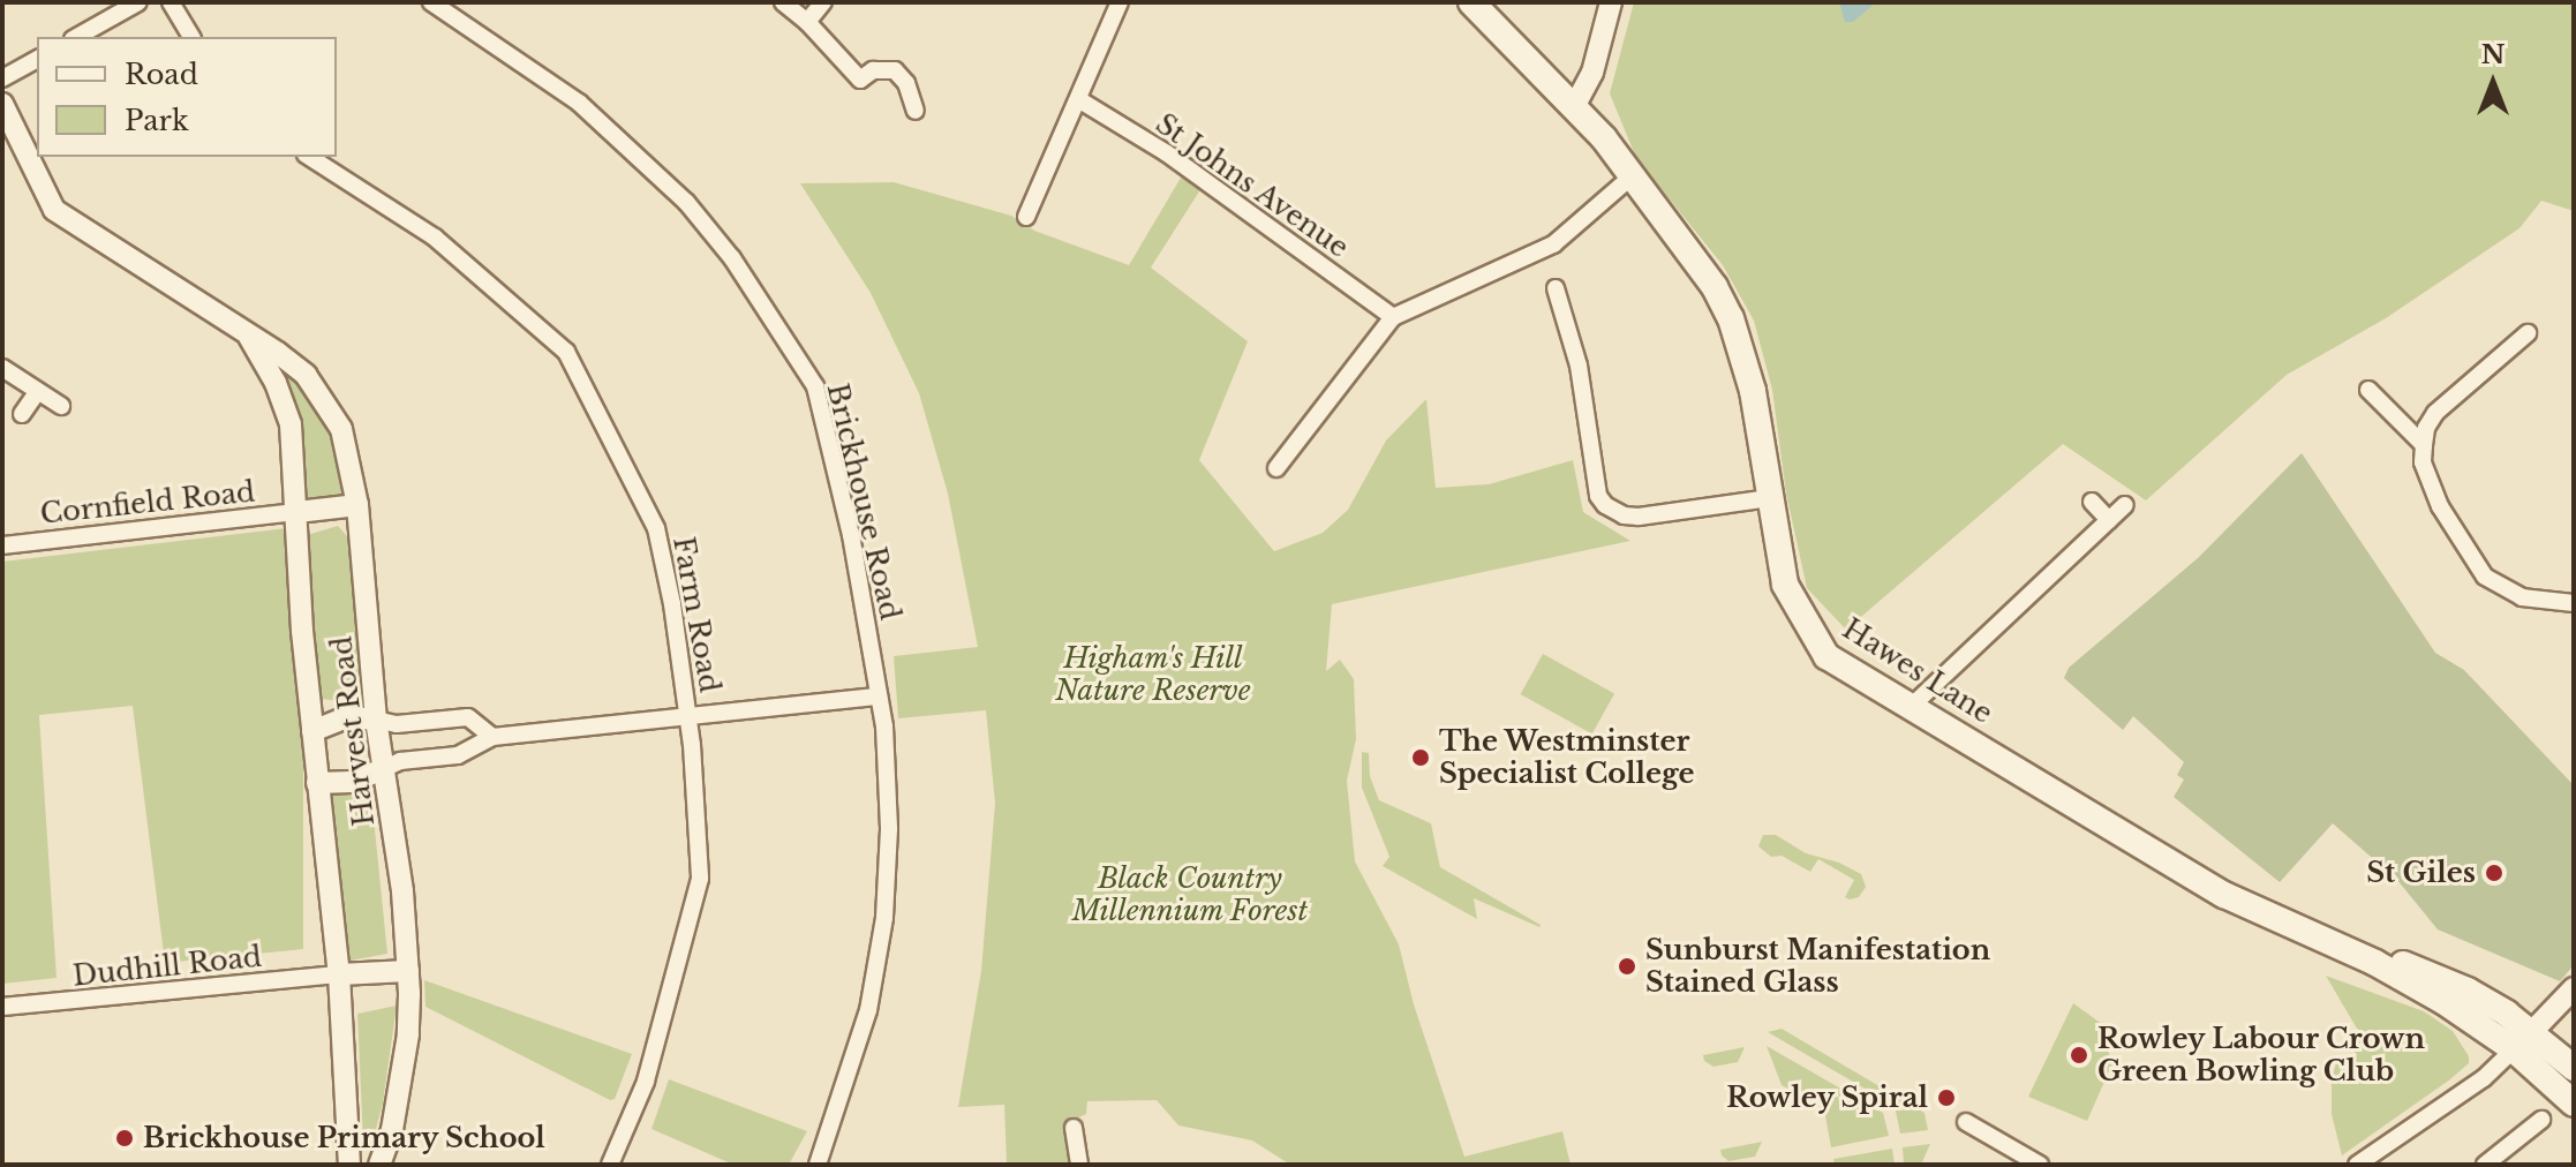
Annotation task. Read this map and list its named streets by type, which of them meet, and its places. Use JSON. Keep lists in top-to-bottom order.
{
  "streets": {
    "main road": ["Hawes Lane"],
    "street": [
      "St Johns Avenue",
      "Brickhouse Road",
      "Cornfield Road",
      "Farm Road",
      "Harvest Road",
      "Dudhill Road"
    ]
  },
  "crossings": [
    ["Cornfield Road", "Harvest Road"],
    ["Harvest Road", "Dudhill Road"]
  ],
  "parks": ["Higham's Hill Nature Reserve", "Black Country Millennium Forest"],
  "places": [
    "The Westminster Specialist College",
    "St Giles",
    "Sunburst Manifestation Stained Glass",
    "Rowley Labour Crown Green Bowling Club",
    "Rowley Spiral",
    "Brickhouse Primary School"
  ],
  "legend": ["Road", "Park"],
  "north": "top"
}
